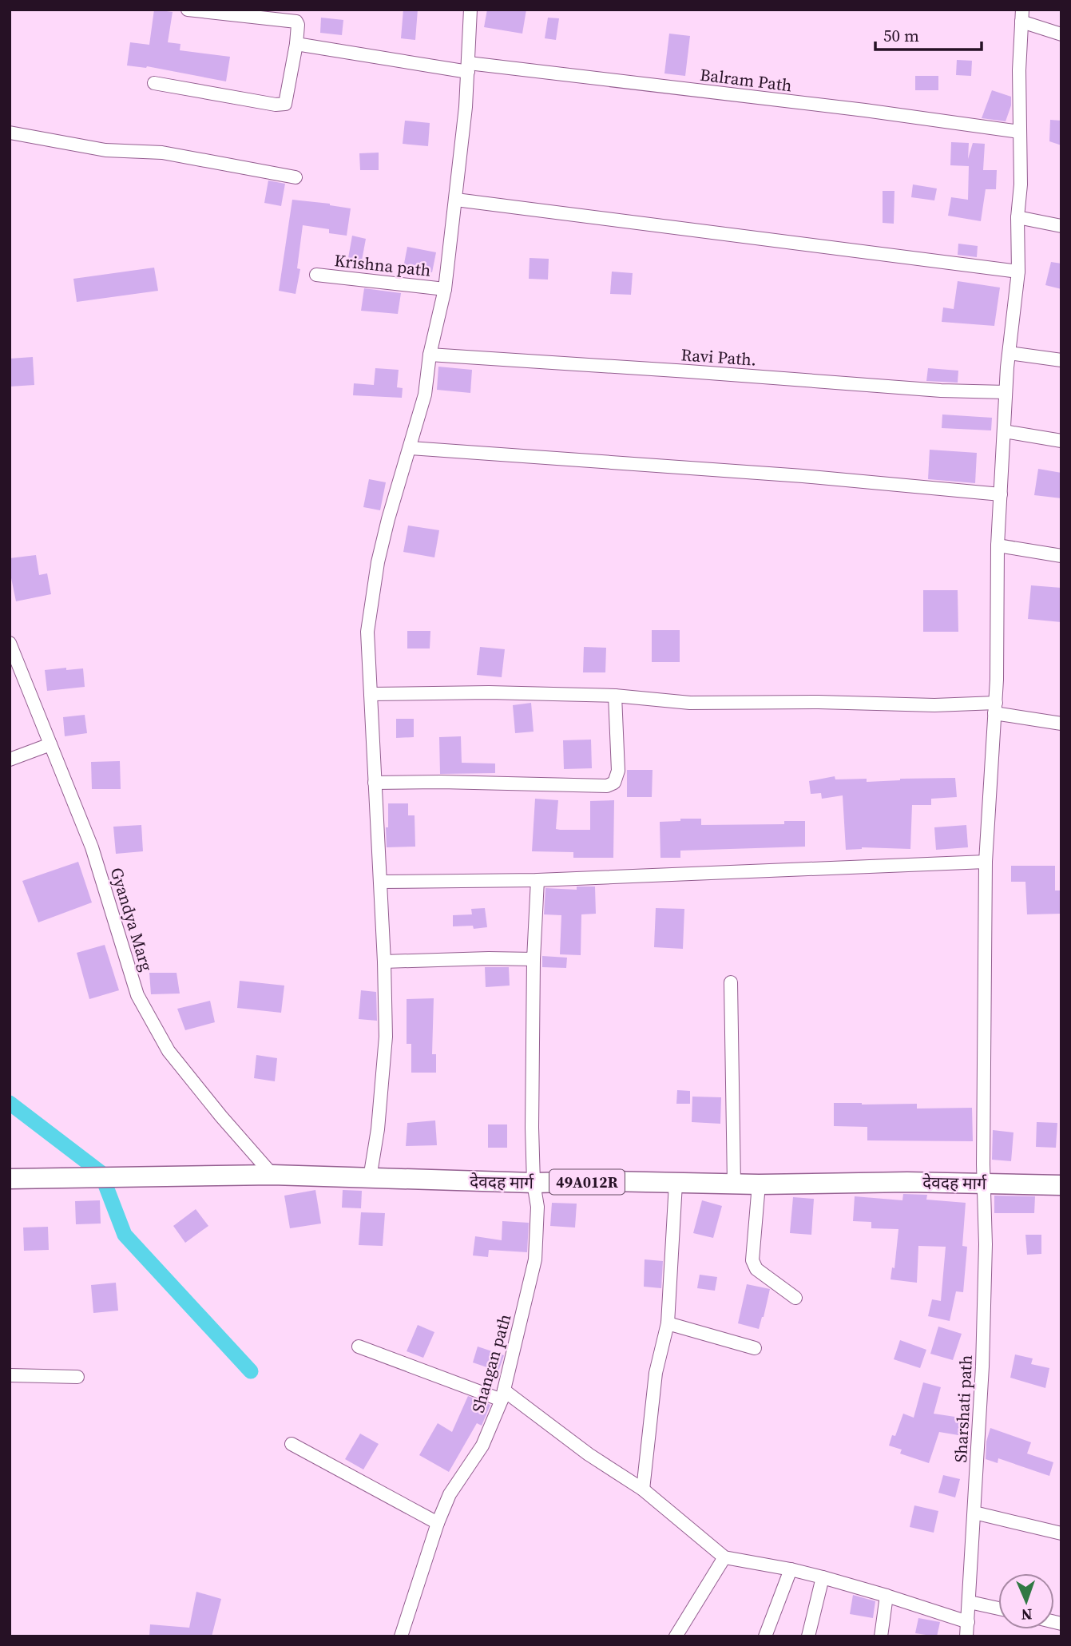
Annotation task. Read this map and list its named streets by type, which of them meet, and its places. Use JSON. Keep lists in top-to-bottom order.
{
  "streets": {
    "main road": ["देवदह मार्ग", "49A012R"],
    "street": [
      "Balram Path",
      "Krishna path",
      "Ravi Path.",
      "Gyandya Marg",
      "Shangan path",
      "Sharshati path"
    ]
  },
  "crossings": [
    ["Balram Path", "Sharshati path"],
    ["Ravi Path.", "Sharshati path"],
    ["Gyandya Marg", "देवदह मार्ग"],
    ["देवदह मार्ग", "Shangan path"],
    ["देवदह मार्ग", "Sharshati path"]
  ],
  "scale_bar": "50 m",
  "north": "bottom"
}
